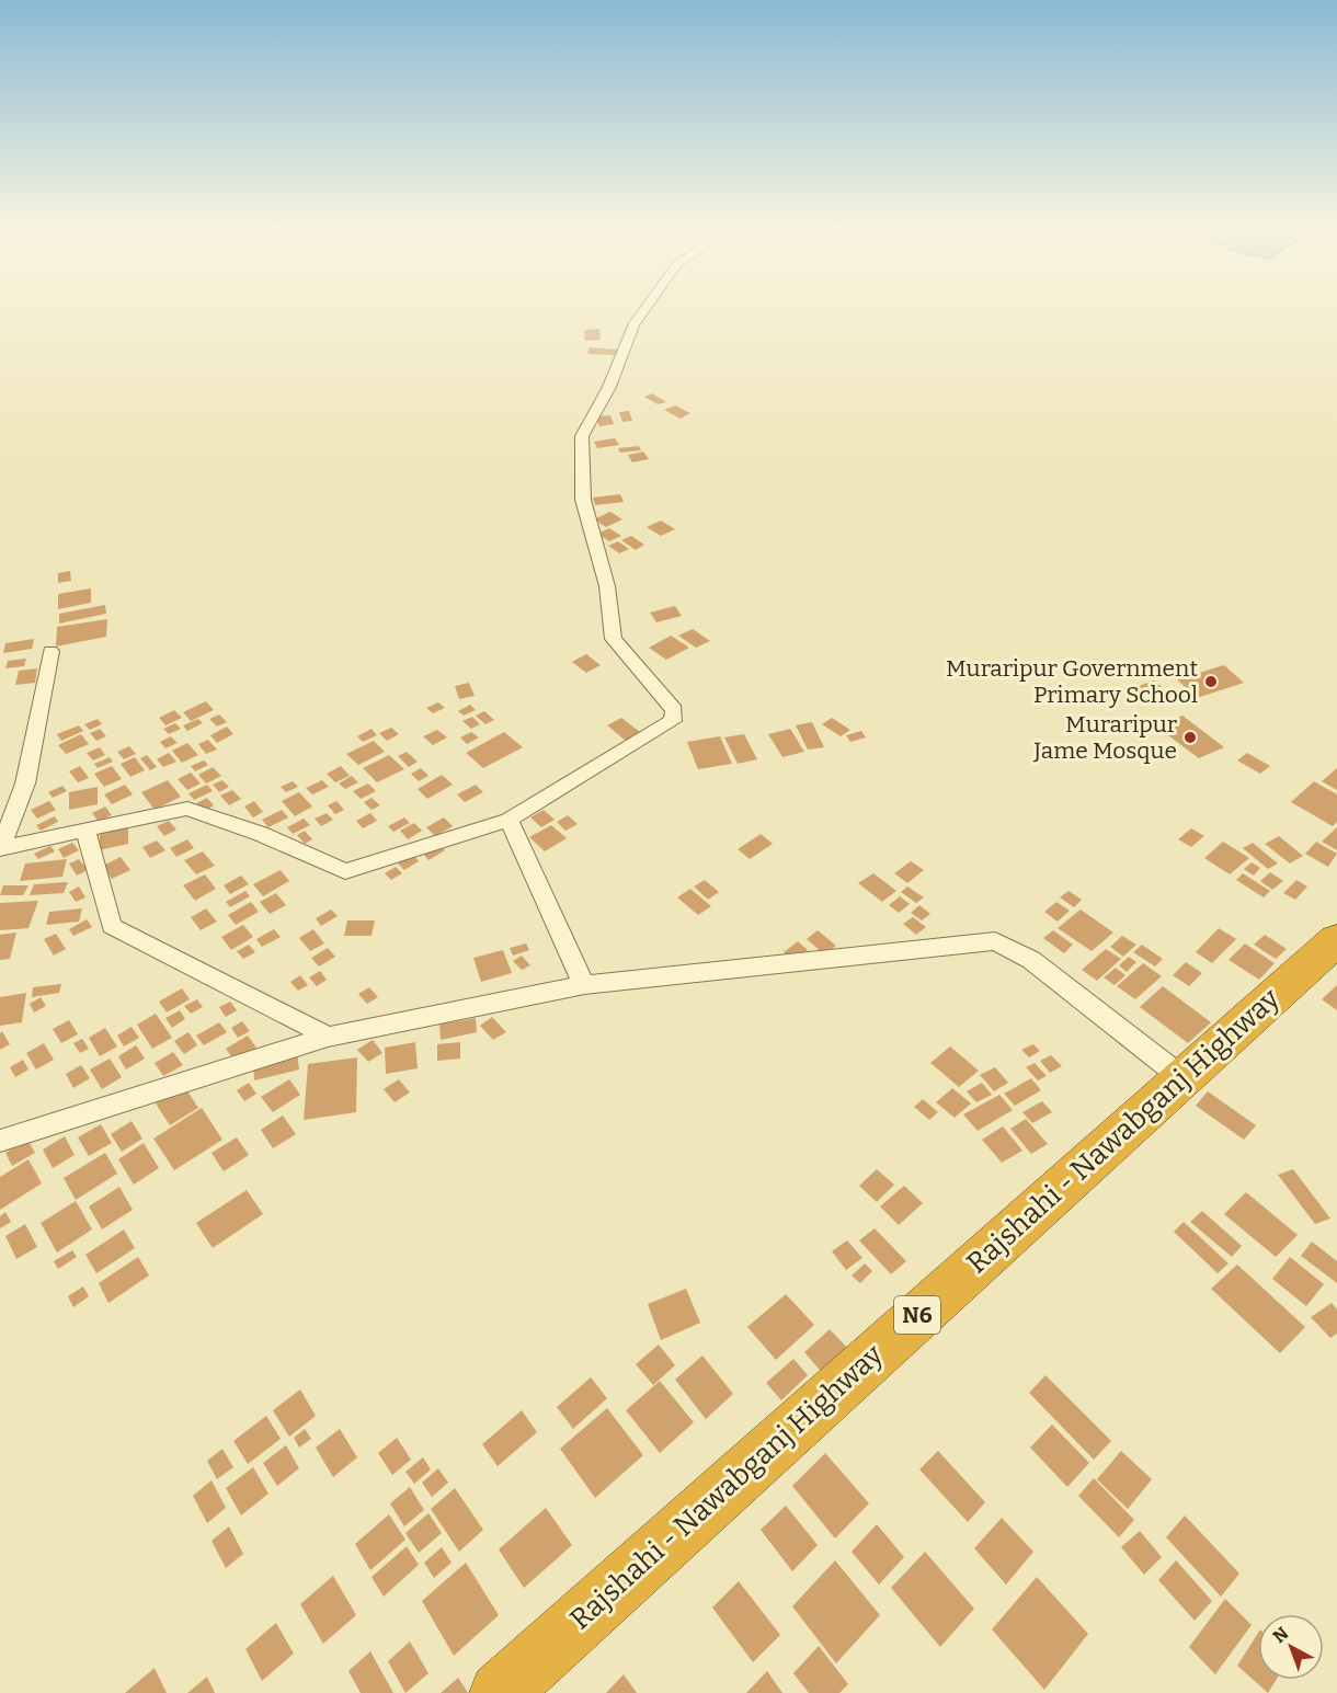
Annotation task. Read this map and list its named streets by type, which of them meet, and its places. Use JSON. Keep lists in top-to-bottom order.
{
  "streets": {
    "highway": ["Rajshahi - Nawabganj Highway", "N6"]
  },
  "places": ["Muraripur Government Primary School", "Muraripur Jame Mosque"],
  "north": "top left"
}
